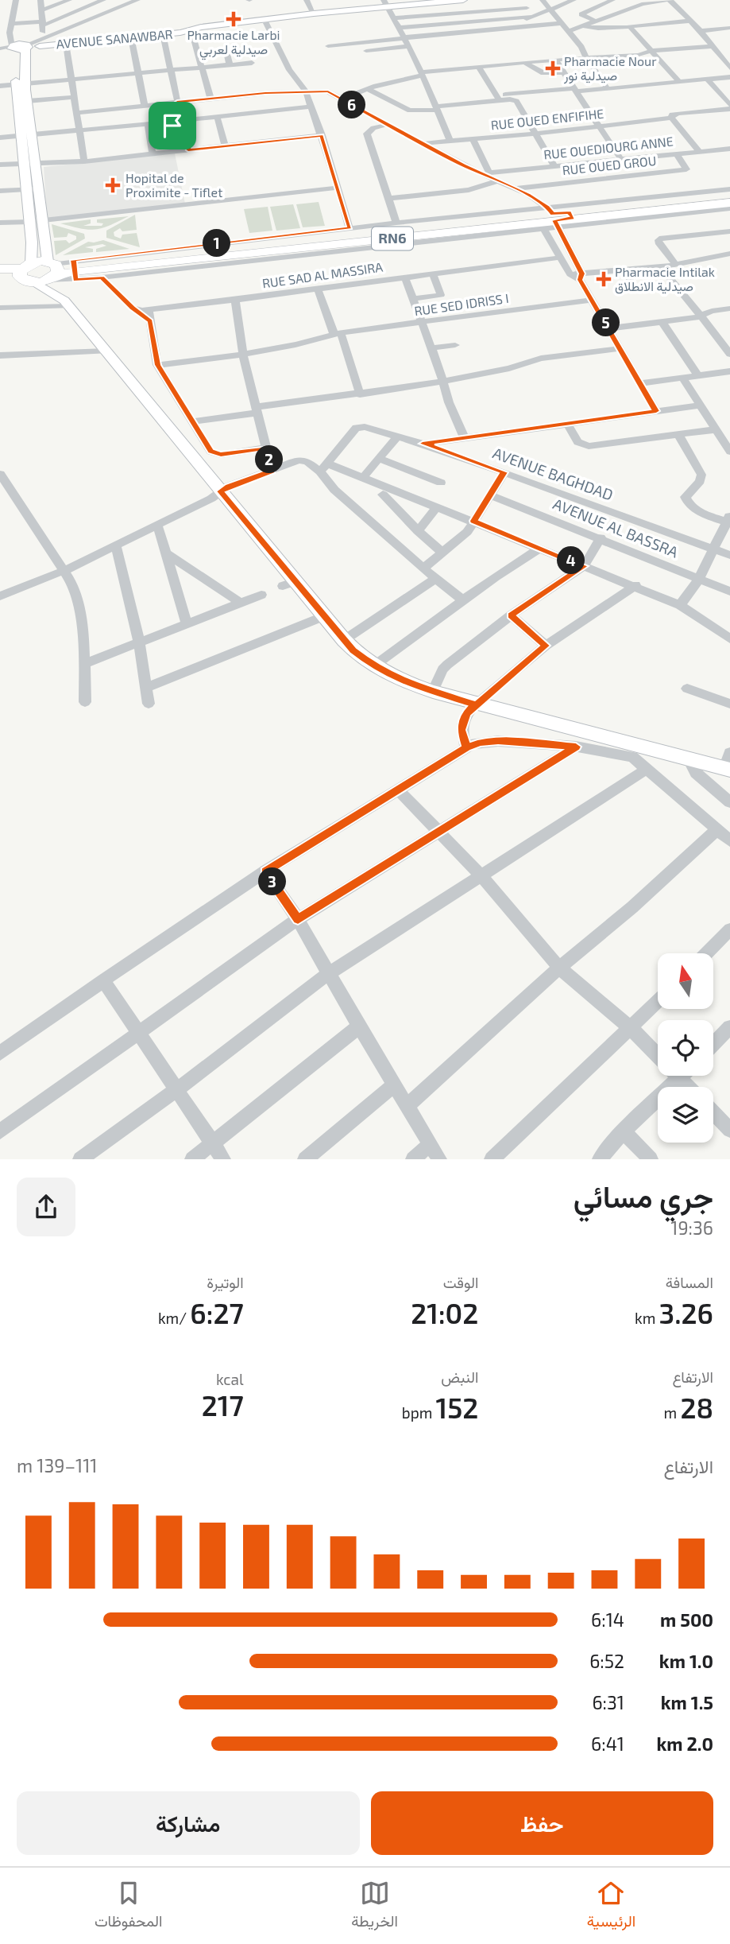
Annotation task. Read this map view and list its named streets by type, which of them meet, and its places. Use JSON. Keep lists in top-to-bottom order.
{
  "streets": {
    "main road": ["RN6"],
    "street": [
      "AVENUE SANAWBAR",
      "RUE OUED ENFIFIHE",
      "RUE OUEDIOURG ANNE",
      "RUE OUED GROU",
      "RUE SAD AL MASSIRA",
      "RUE SED IDRISS I",
      "AVENUE BAGHDAD",
      "AVENUE AL BASSRA"
    ]
  },
  "crossings": [
    ["RUE OUEDIOURG ANNE", "RUE OUED GROU"]
  ],
  "places": {
    "health": [
      "Pharmacie Larbi صيدلية لعربي",
      "Pharmacie Nour صيدلية نور",
      "Hopital de Proximite - Tiflet",
      "Pharmacie Intilak صيدلية الانطلاق"
    ]
  },
  "north": "top",
  "page": {
    "pins": [
      "6",
      "1",
      "5",
      "2",
      "4",
      "3"
    ],
    "heading": ["جري مسائي", "19:36"],
    "stats": [
      ["المسافة", "3.26 km"],
      ["الوقت", "21:02"],
      ["الوتيرة", "6:27 /km"],
      ["الارتفاع", "28 m"],
      ["النبض", "152 bpm"],
      ["kcal", "217"]
    ],
    "chart": ["الارتفاع", "111–139 m"],
    "list": [
      {
        "name": "500 m",
        "note": "6:14"
      },
      {
        "name": "1.0 km",
        "note": "6:52"
      },
      {
        "name": "1.5 km",
        "note": "6:31"
      },
      {
        "name": "2.0 km",
        "note": "6:41"
      }
    ],
    "buttons": ["حفظ", "مشاركة"],
    "tabs": ["الرئيسية", "الخريطة", "المحفوظات"]
  }
}
